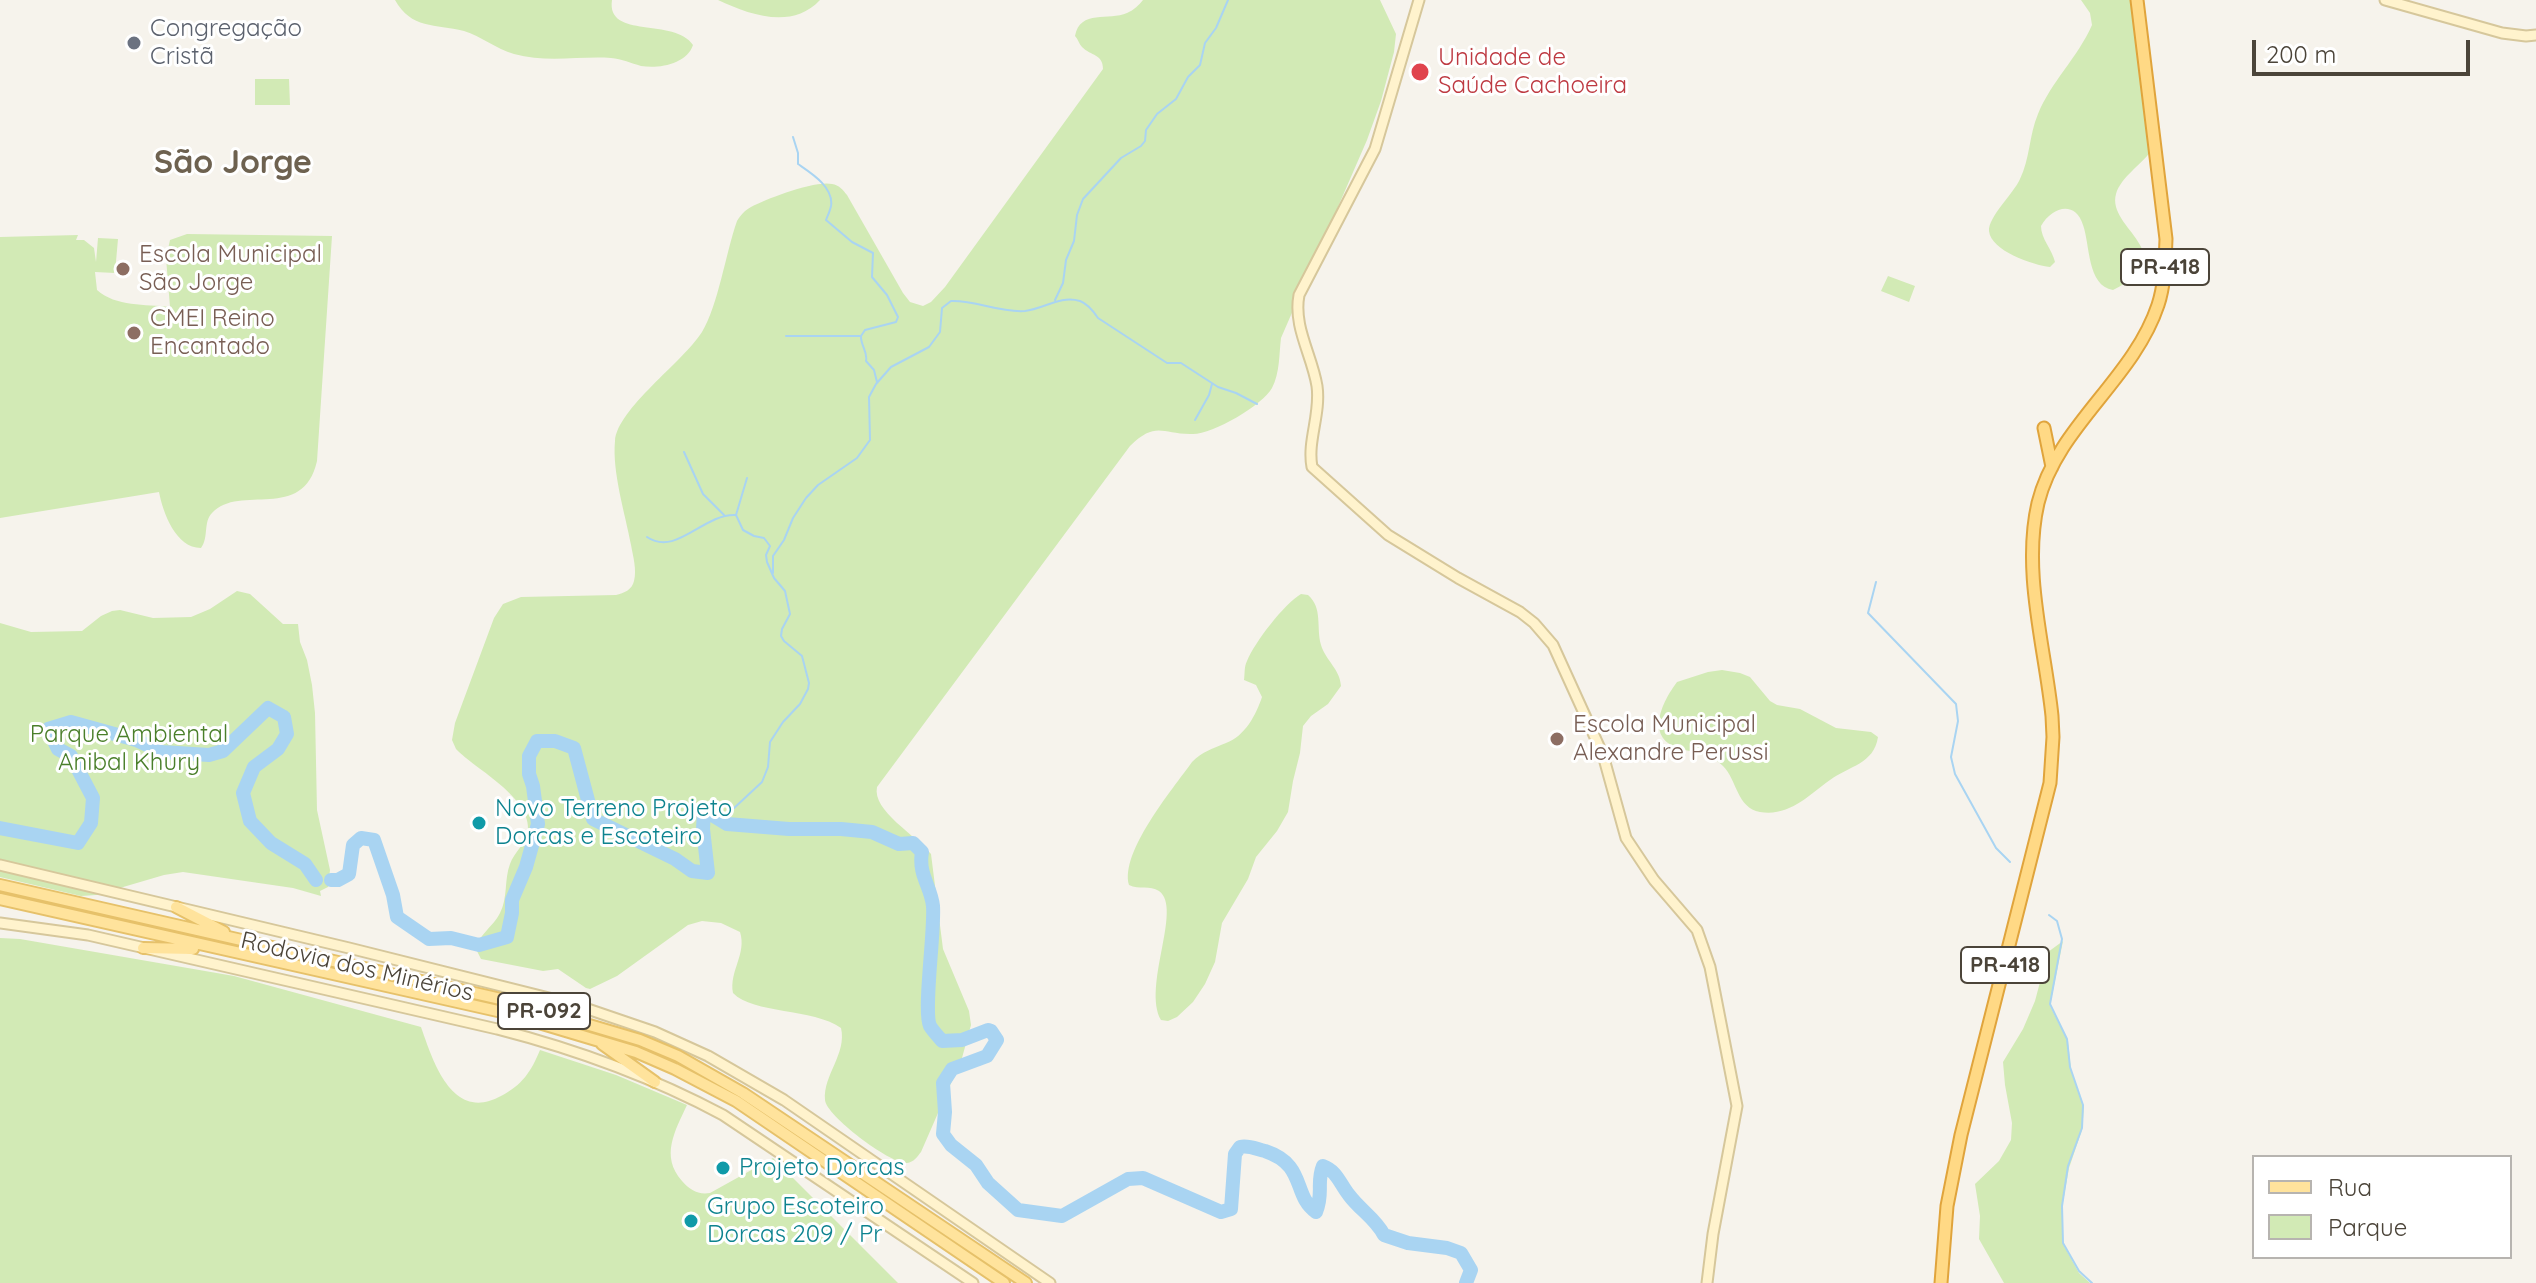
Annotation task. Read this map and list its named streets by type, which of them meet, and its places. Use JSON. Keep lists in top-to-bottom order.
{
  "streets": {
    "highway": ["PR-418"],
    "main road": ["Rodovia dos Minérios", "PR-092"]
  },
  "districts": ["São Jorge"],
  "parks": ["Parque Ambiental Anibal Khury"],
  "places": [
    "Congregação Cristã",
    "Unidade de Saúde Cachoeira",
    "Escola Municipal São Jorge",
    "CMEI Reino Encantado",
    "Escola Municipal Alexandre Perussi",
    "Novo Terreno Projeto Dorcas e Escoteiro",
    "Projeto Dorcas",
    "Grupo Escoteiro Dorcas 209 / Pr"
  ],
  "legend": ["Rua", "Parque"],
  "scale_bar": "200 m"
}
